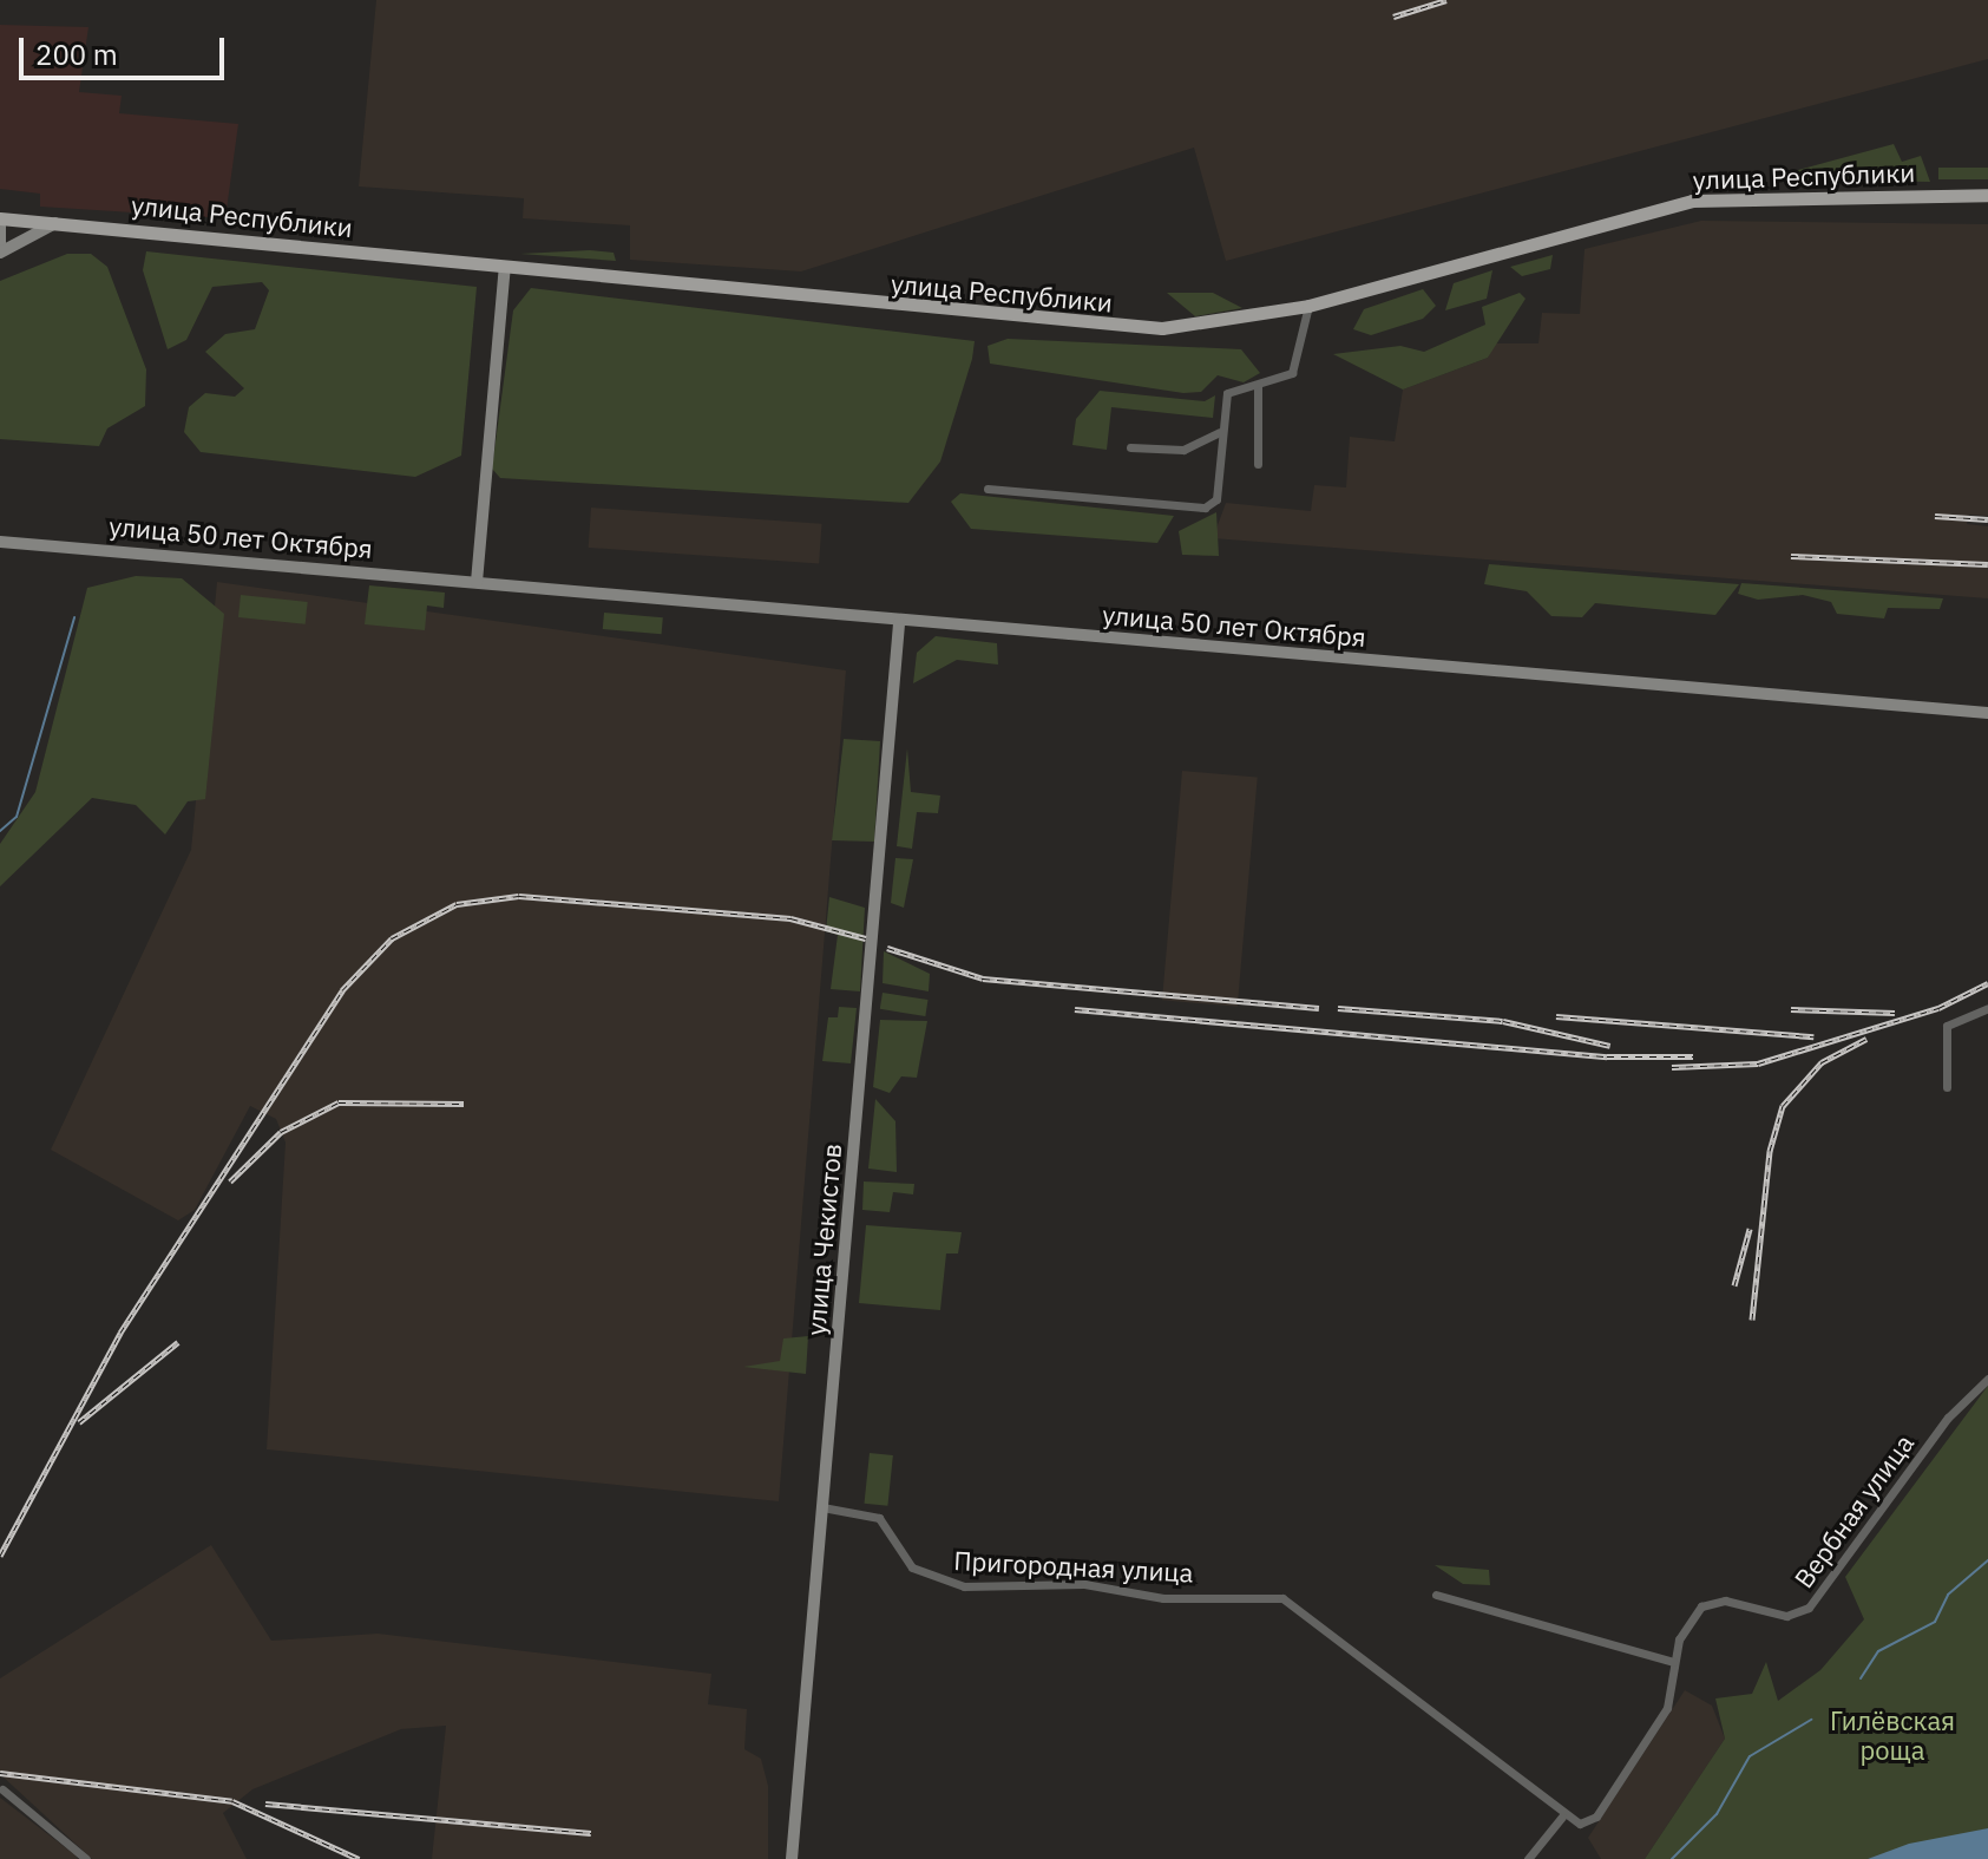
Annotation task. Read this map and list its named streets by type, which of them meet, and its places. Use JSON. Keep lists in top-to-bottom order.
{
  "streets": {
    "main road": ["улица Республики", "улица 50 лет Октября", "улица Чекистов"],
    "street": ["Вербная улица", "Пригородная улица"]
  },
  "crossings": [
    ["улица 50 лет Октября", "улица Чекистов"],
    ["улица Чекистов", "Пригородная улица"]
  ],
  "parks": ["Гилёвская роща"],
  "scale_bar": "200 m"
}
